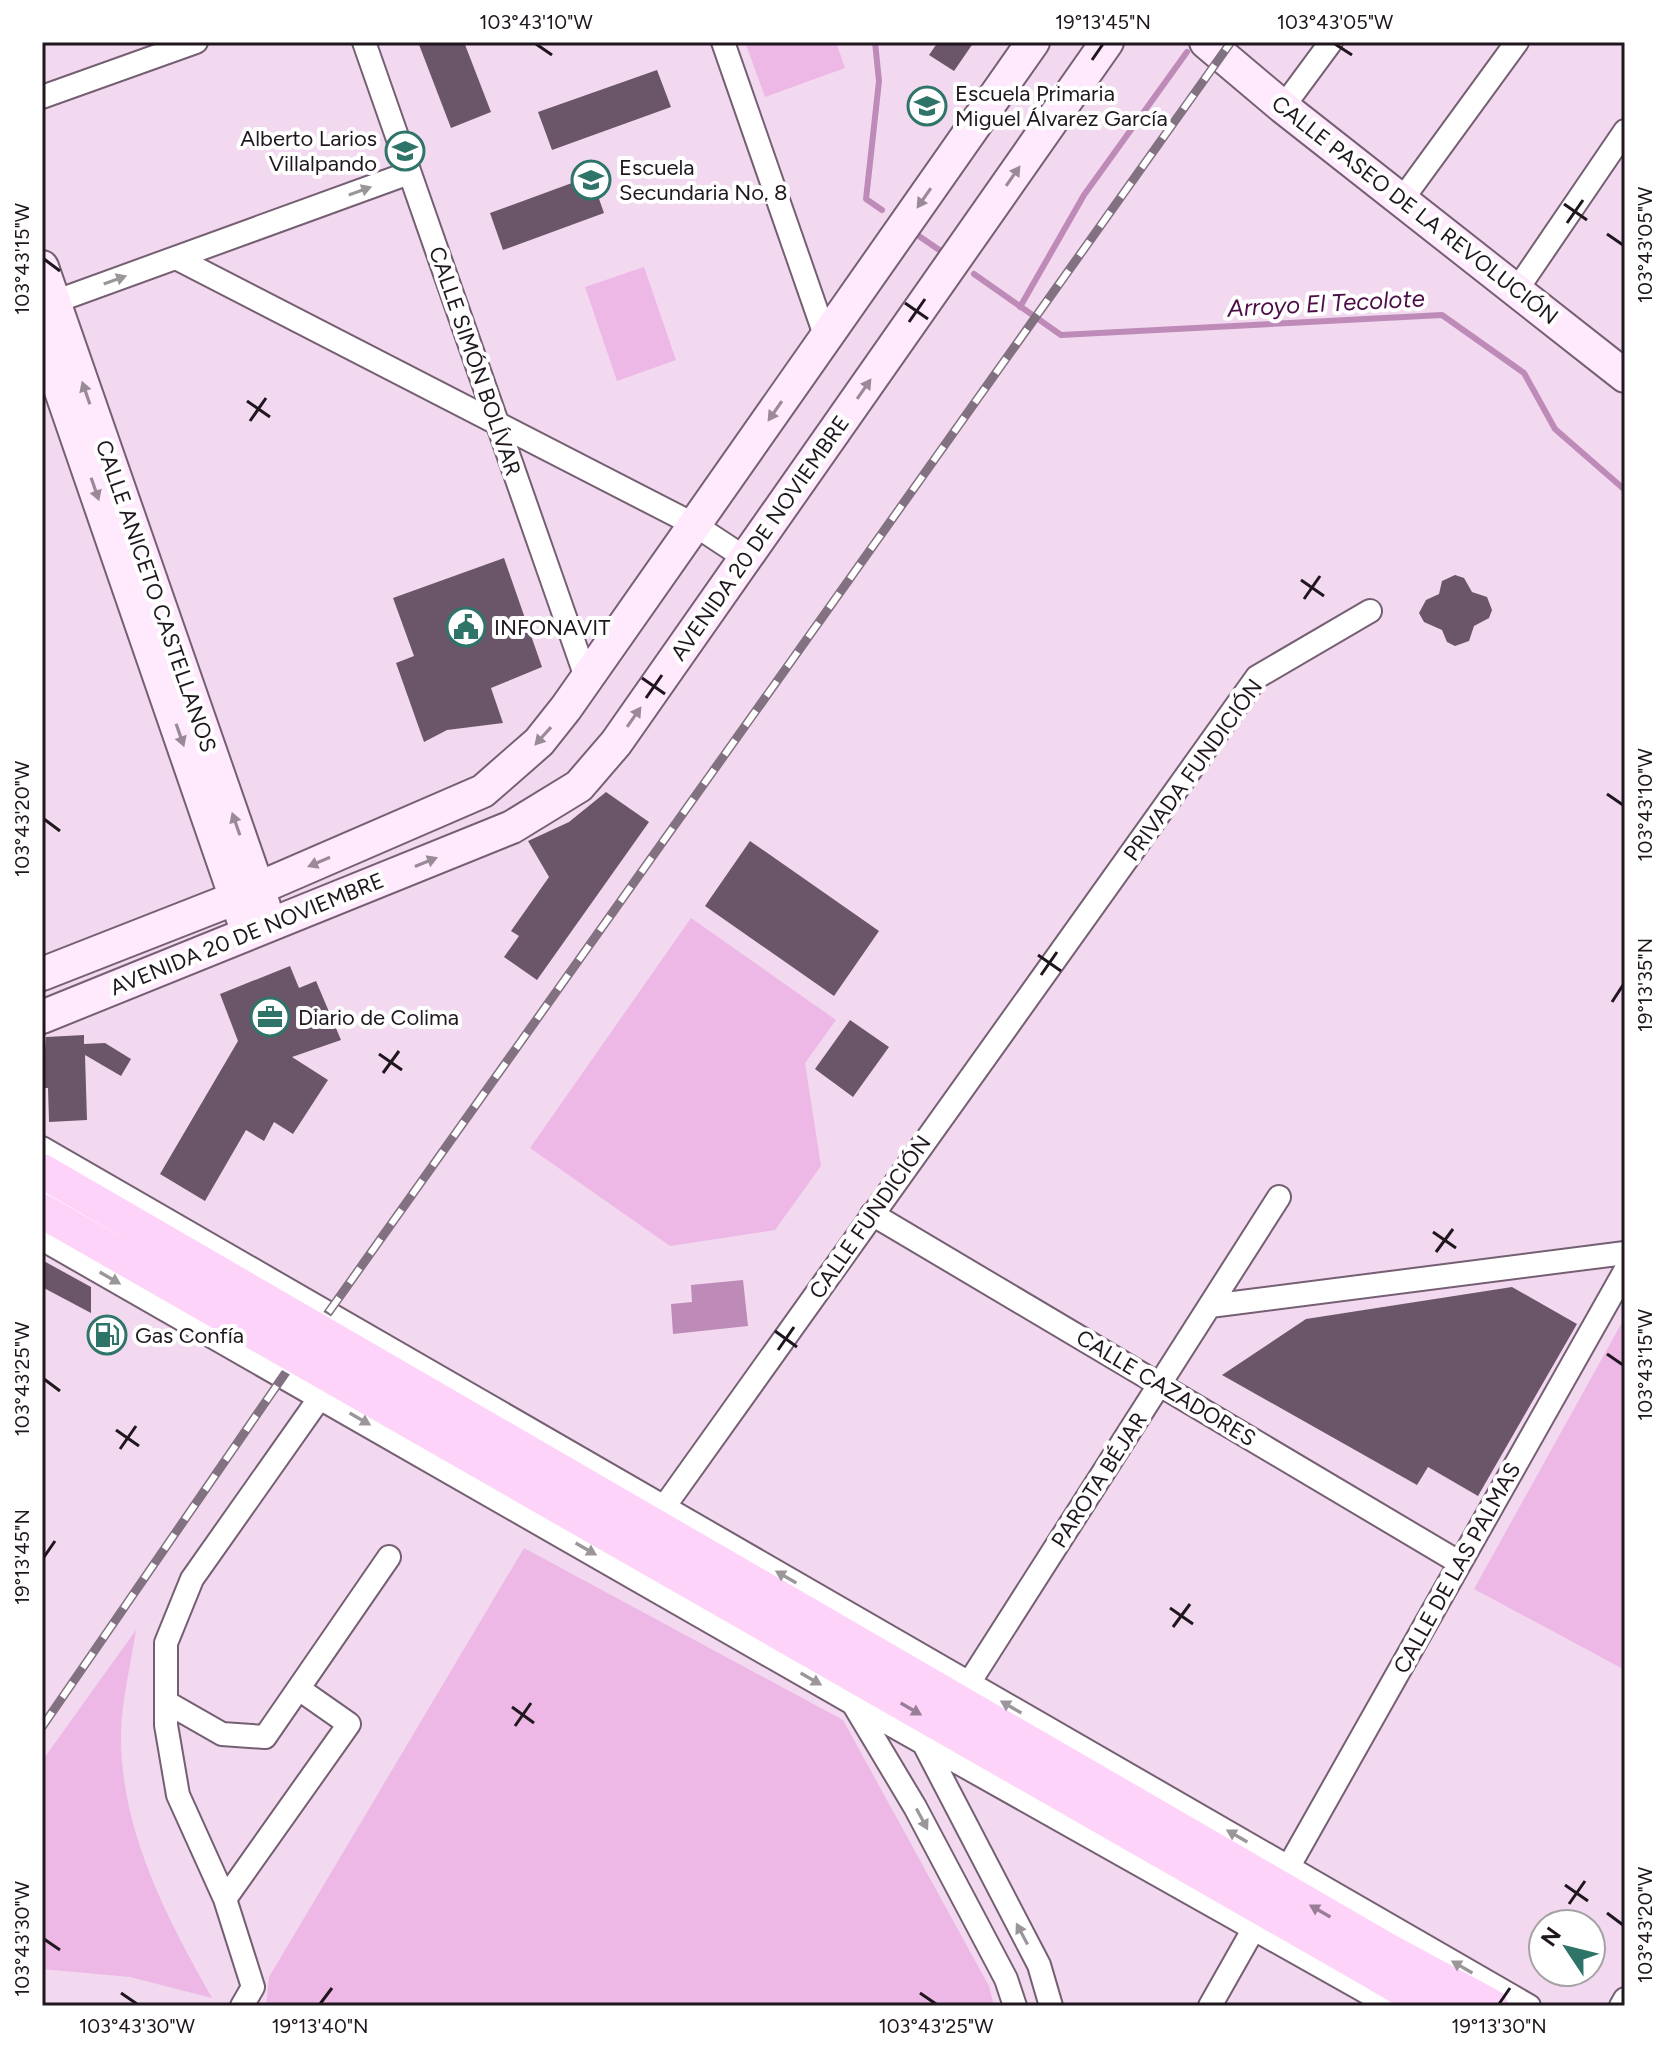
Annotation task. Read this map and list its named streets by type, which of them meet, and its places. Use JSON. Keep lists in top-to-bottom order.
{
  "streets": {
    "main road": ["CALLE PASEO DE LA REVOLUCIÓN", "AVENIDA 20 DE NOVIEMBRE", "CALLE ANICETO CASTELLANOS"],
    "street": [
      "CALLE SIMÓN BOLÍVAR",
      "PRIVADA FUNDICIÓN",
      "CALLE FUNDICIÓN",
      "CALLE CAZADORES",
      "PAROTA BÉJAR",
      "CALLE DE LAS PALMAS"
    ]
  },
  "crossings": [
    ["CALLE SIMÓN BOLÍVAR", "AVENIDA 20 DE NOVIEMBRE"],
    ["AVENIDA 20 DE NOVIEMBRE", "CALLE ANICETO CASTELLANOS"],
    ["PRIVADA FUNDICIÓN", "CALLE FUNDICIÓN"],
    ["CALLE FUNDICIÓN", "CALLE CAZADORES"],
    ["CALLE CAZADORES", "PAROTA BÉJAR"],
    ["CALLE CAZADORES", "CALLE DE LAS PALMAS"]
  ],
  "water": ["Arroyo El Tecolote"],
  "places": {
    "school or university": ["Escuela Primaria Miguel Álvarez García", "Alberto Larios Villalpando", "Escuela Secundaria No. 8"],
    "public building": ["INFONAVIT"],
    "office": ["Diario de Colima"],
    "fuel station": ["Gas Confía"]
  },
  "north": "top left",
  "coordinates": [
    "103°43'10\"W",
    "19°13'45\"N",
    "103°43'05\"W",
    "103°43'15\"W",
    "103°43'20\"W",
    "19°13'35\"N",
    "103°43'25\"W",
    "103°43'30\"W",
    "19°13'40\"N",
    "19°13'30\"N"
  ]
}
